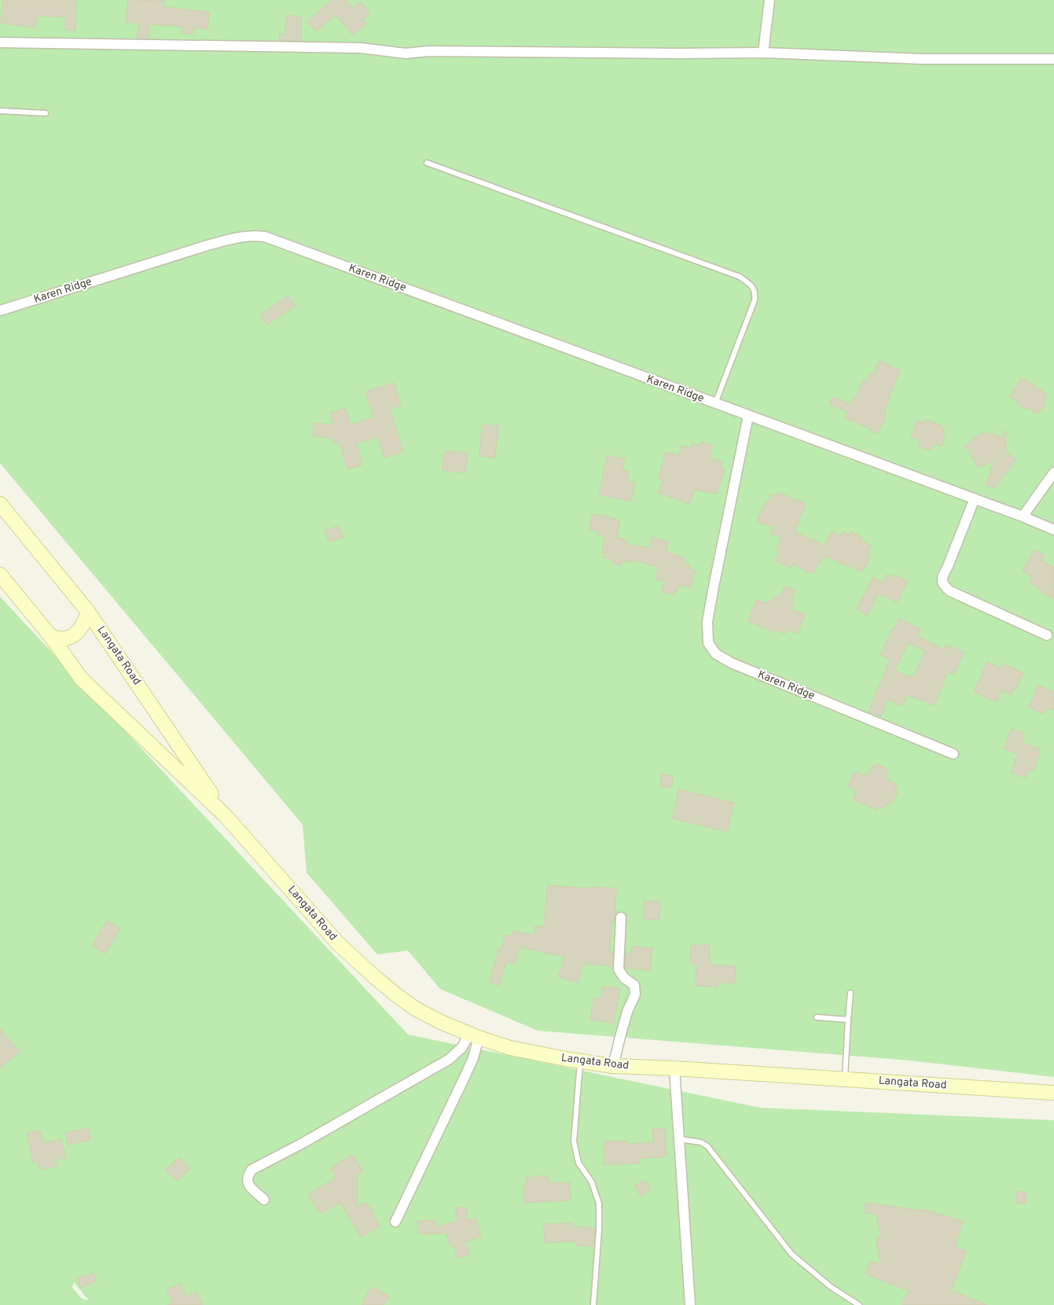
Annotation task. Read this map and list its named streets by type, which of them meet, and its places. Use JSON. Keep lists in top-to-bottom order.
{
  "streets": {
    "main road": ["Langata Road"],
    "street": ["Karen Ridge"]
  }
}
